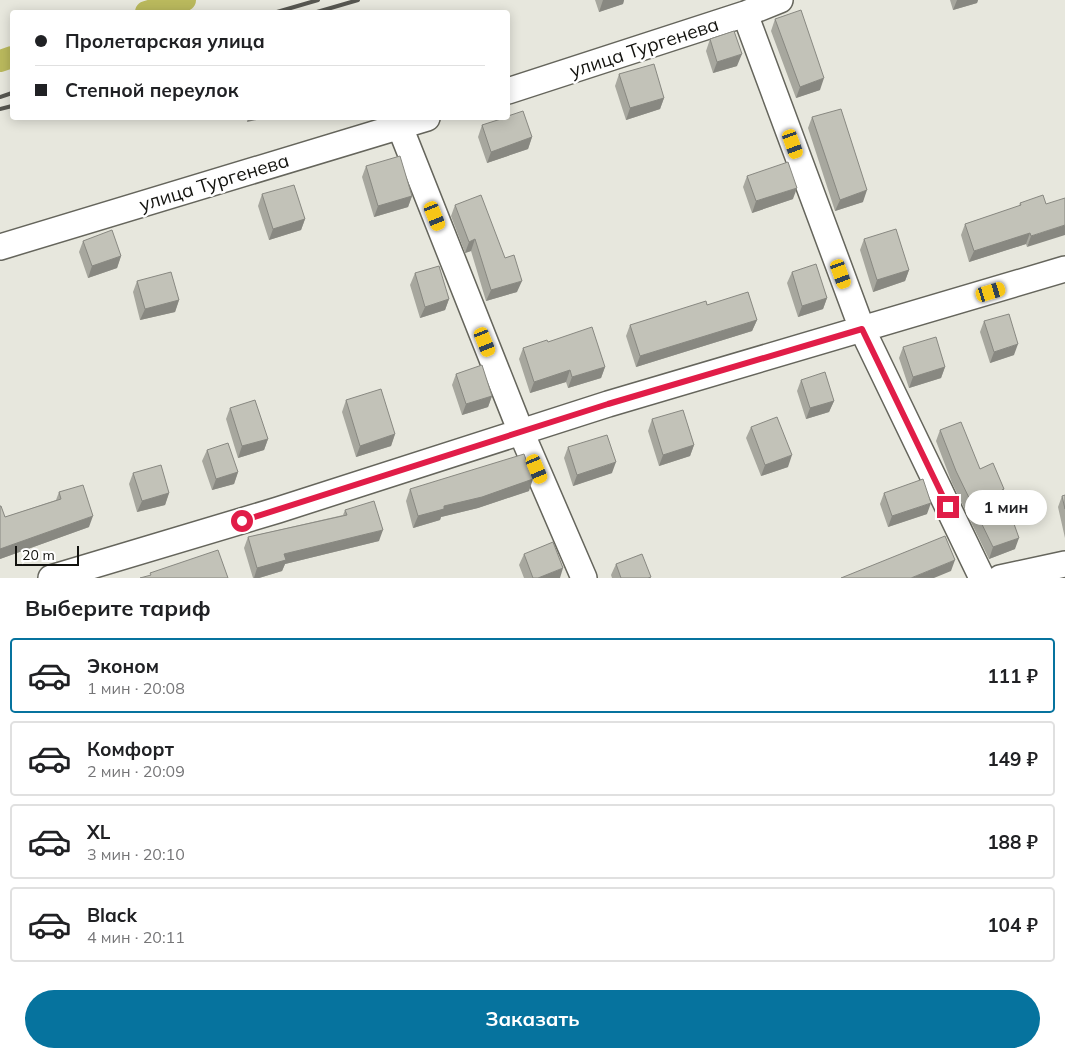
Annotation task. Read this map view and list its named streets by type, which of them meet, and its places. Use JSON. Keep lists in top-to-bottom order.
{
  "streets": {
    "street": ["улица Тургенева"]
  },
  "scale_bar": "20 m",
  "page": {
    "banner": ["Пролетарская улица", "Степной переулок"],
    "bubble": "1 мин",
    "scale": "20 m",
    "heading": "Выберите тариф",
    "list": [
      {
        "name": "Эконом",
        "note": "1 мин · 20:08",
        "value": "111 ₽"
      },
      {
        "name": "Комфорт",
        "note": "2 мин · 20:09",
        "value": "149 ₽"
      },
      {
        "name": "XL",
        "note": "3 мин · 20:10",
        "value": "188 ₽"
      },
      {
        "name": "Black",
        "note": "4 мин · 20:11",
        "value": "104 ₽"
      }
    ],
    "buttons": "Заказать"
  }
}
